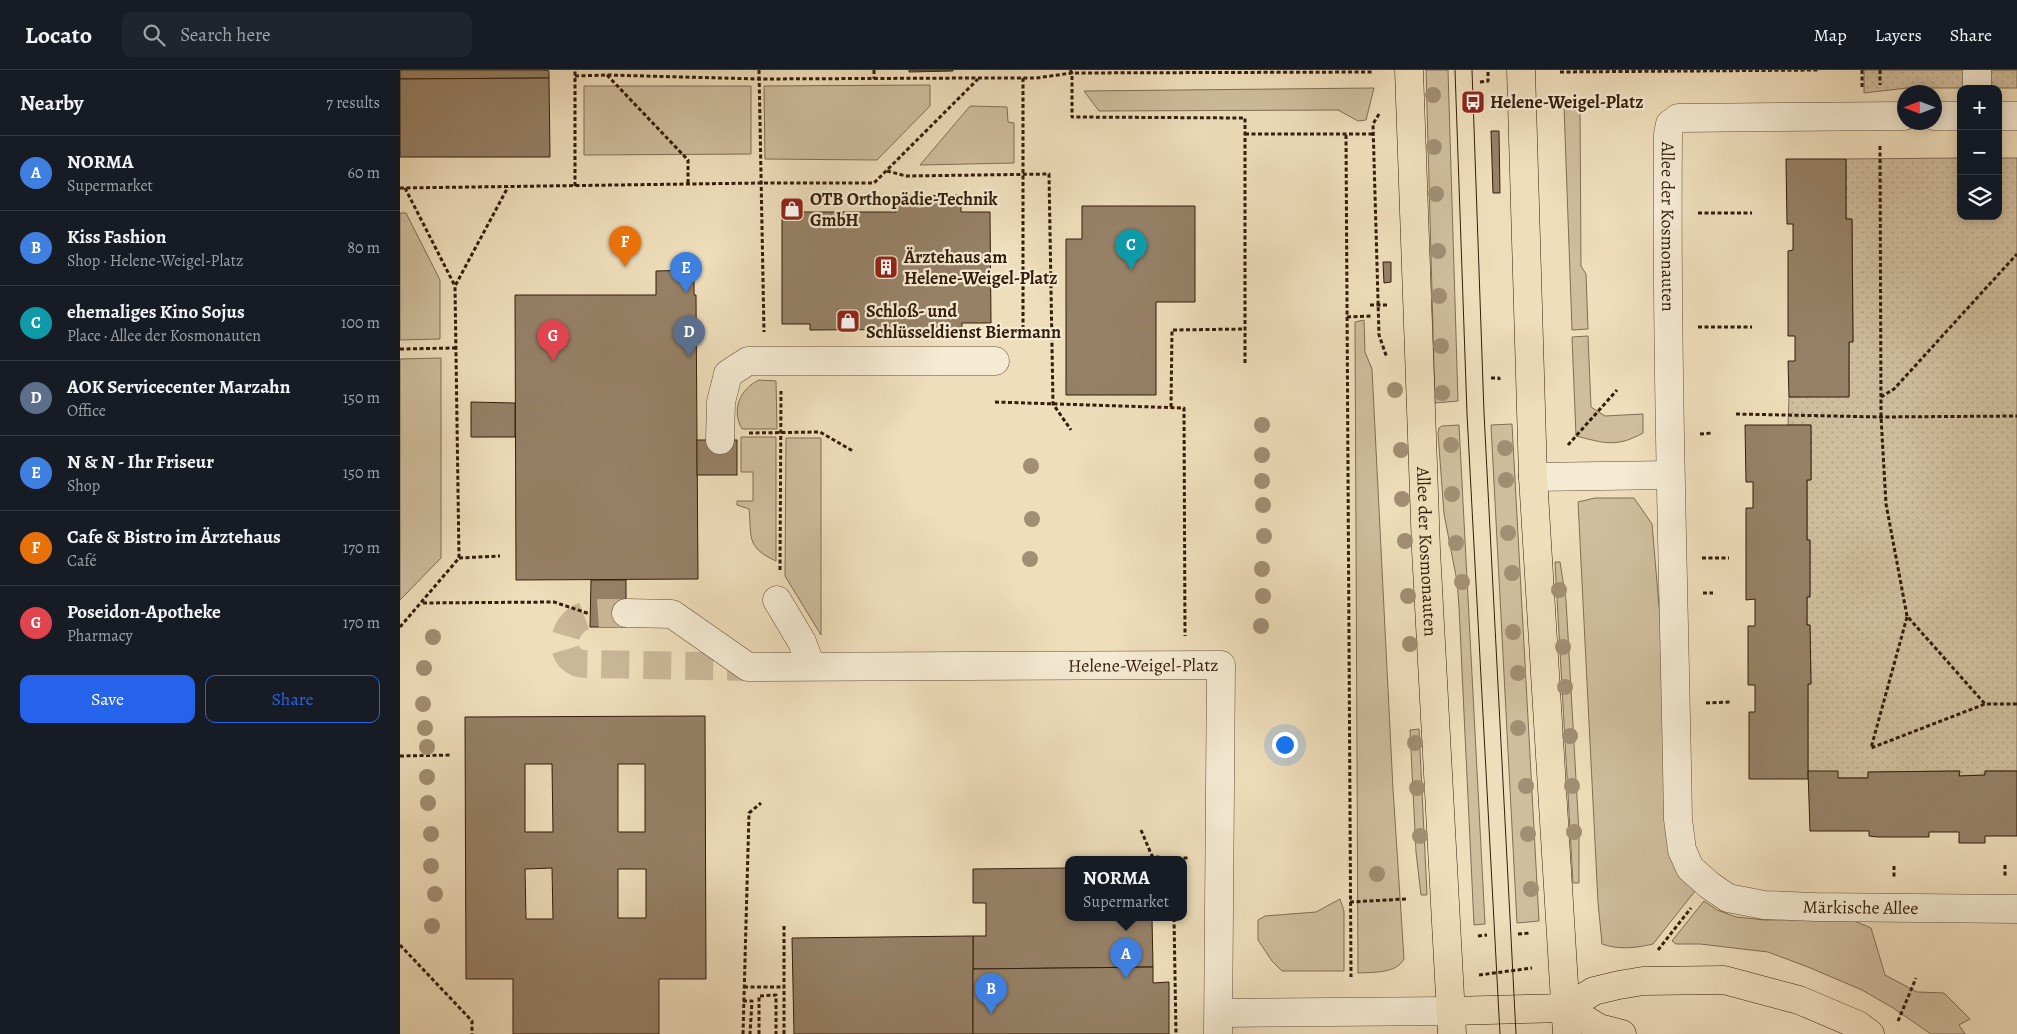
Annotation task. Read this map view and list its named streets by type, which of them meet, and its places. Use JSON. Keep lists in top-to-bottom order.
{
  "streets": {
    "main road": ["Allee der Kosmonauten"],
    "street": ["Helene-Weigel-Platz", "Märkische Allee"]
  },
  "crossings": [
    ["Allee der Kosmonauten", "Helene-Weigel-Platz"],
    ["Allee der Kosmonauten", "Märkische Allee"]
  ],
  "places": {
    "bus stop": ["Helene-Weigel-Platz"],
    "shop": ["OTB Orthopädie-Technik GmbH", "Schloß- und Schlüsseldienst Biermann"],
    "building": ["Ärztehaus am Helene-Weigel-Platz"]
  },
  "north": "left",
  "page": {
    "header": "Locato",
    "search": "Search here",
    "nav": ["Map", "Layers", "Share"],
    "heading": ["Nearby", "7 results"],
    "map_buttons": ["+", "−"],
    "list": [
      {
        "mark": "A",
        "name": "NORMA",
        "note": "Supermarket",
        "value": "60 m"
      },
      {
        "mark": "B",
        "name": "Kiss Fashion",
        "note": "Shop · Helene-Weigel-Platz",
        "value": "80 m"
      },
      {
        "mark": "C",
        "name": "ehemaliges Kino Sojus",
        "note": "Place · Allee der Kosmonauten",
        "value": "100 m"
      },
      {
        "mark": "D",
        "name": "AOK Servicecenter Marzahn",
        "note": "Office",
        "value": "150 m"
      },
      {
        "mark": "E",
        "name": "N & N - Ihr Friseur",
        "note": "Shop",
        "value": "150 m"
      },
      {
        "mark": "F",
        "name": "Cafe & Bistro im Ärztehaus",
        "note": "Café",
        "value": "170 m"
      },
      {
        "mark": "G",
        "name": "Poseidon-Apotheke",
        "note": "Pharmacy",
        "value": "170 m"
      }
    ],
    "pins": [
      "F",
      "C",
      "E",
      "D",
      "G",
      "A",
      "B"
    ],
    "buttons": ["Save", "Share"],
    "popup": ["NORMA", "Supermarket"]
  }
}
